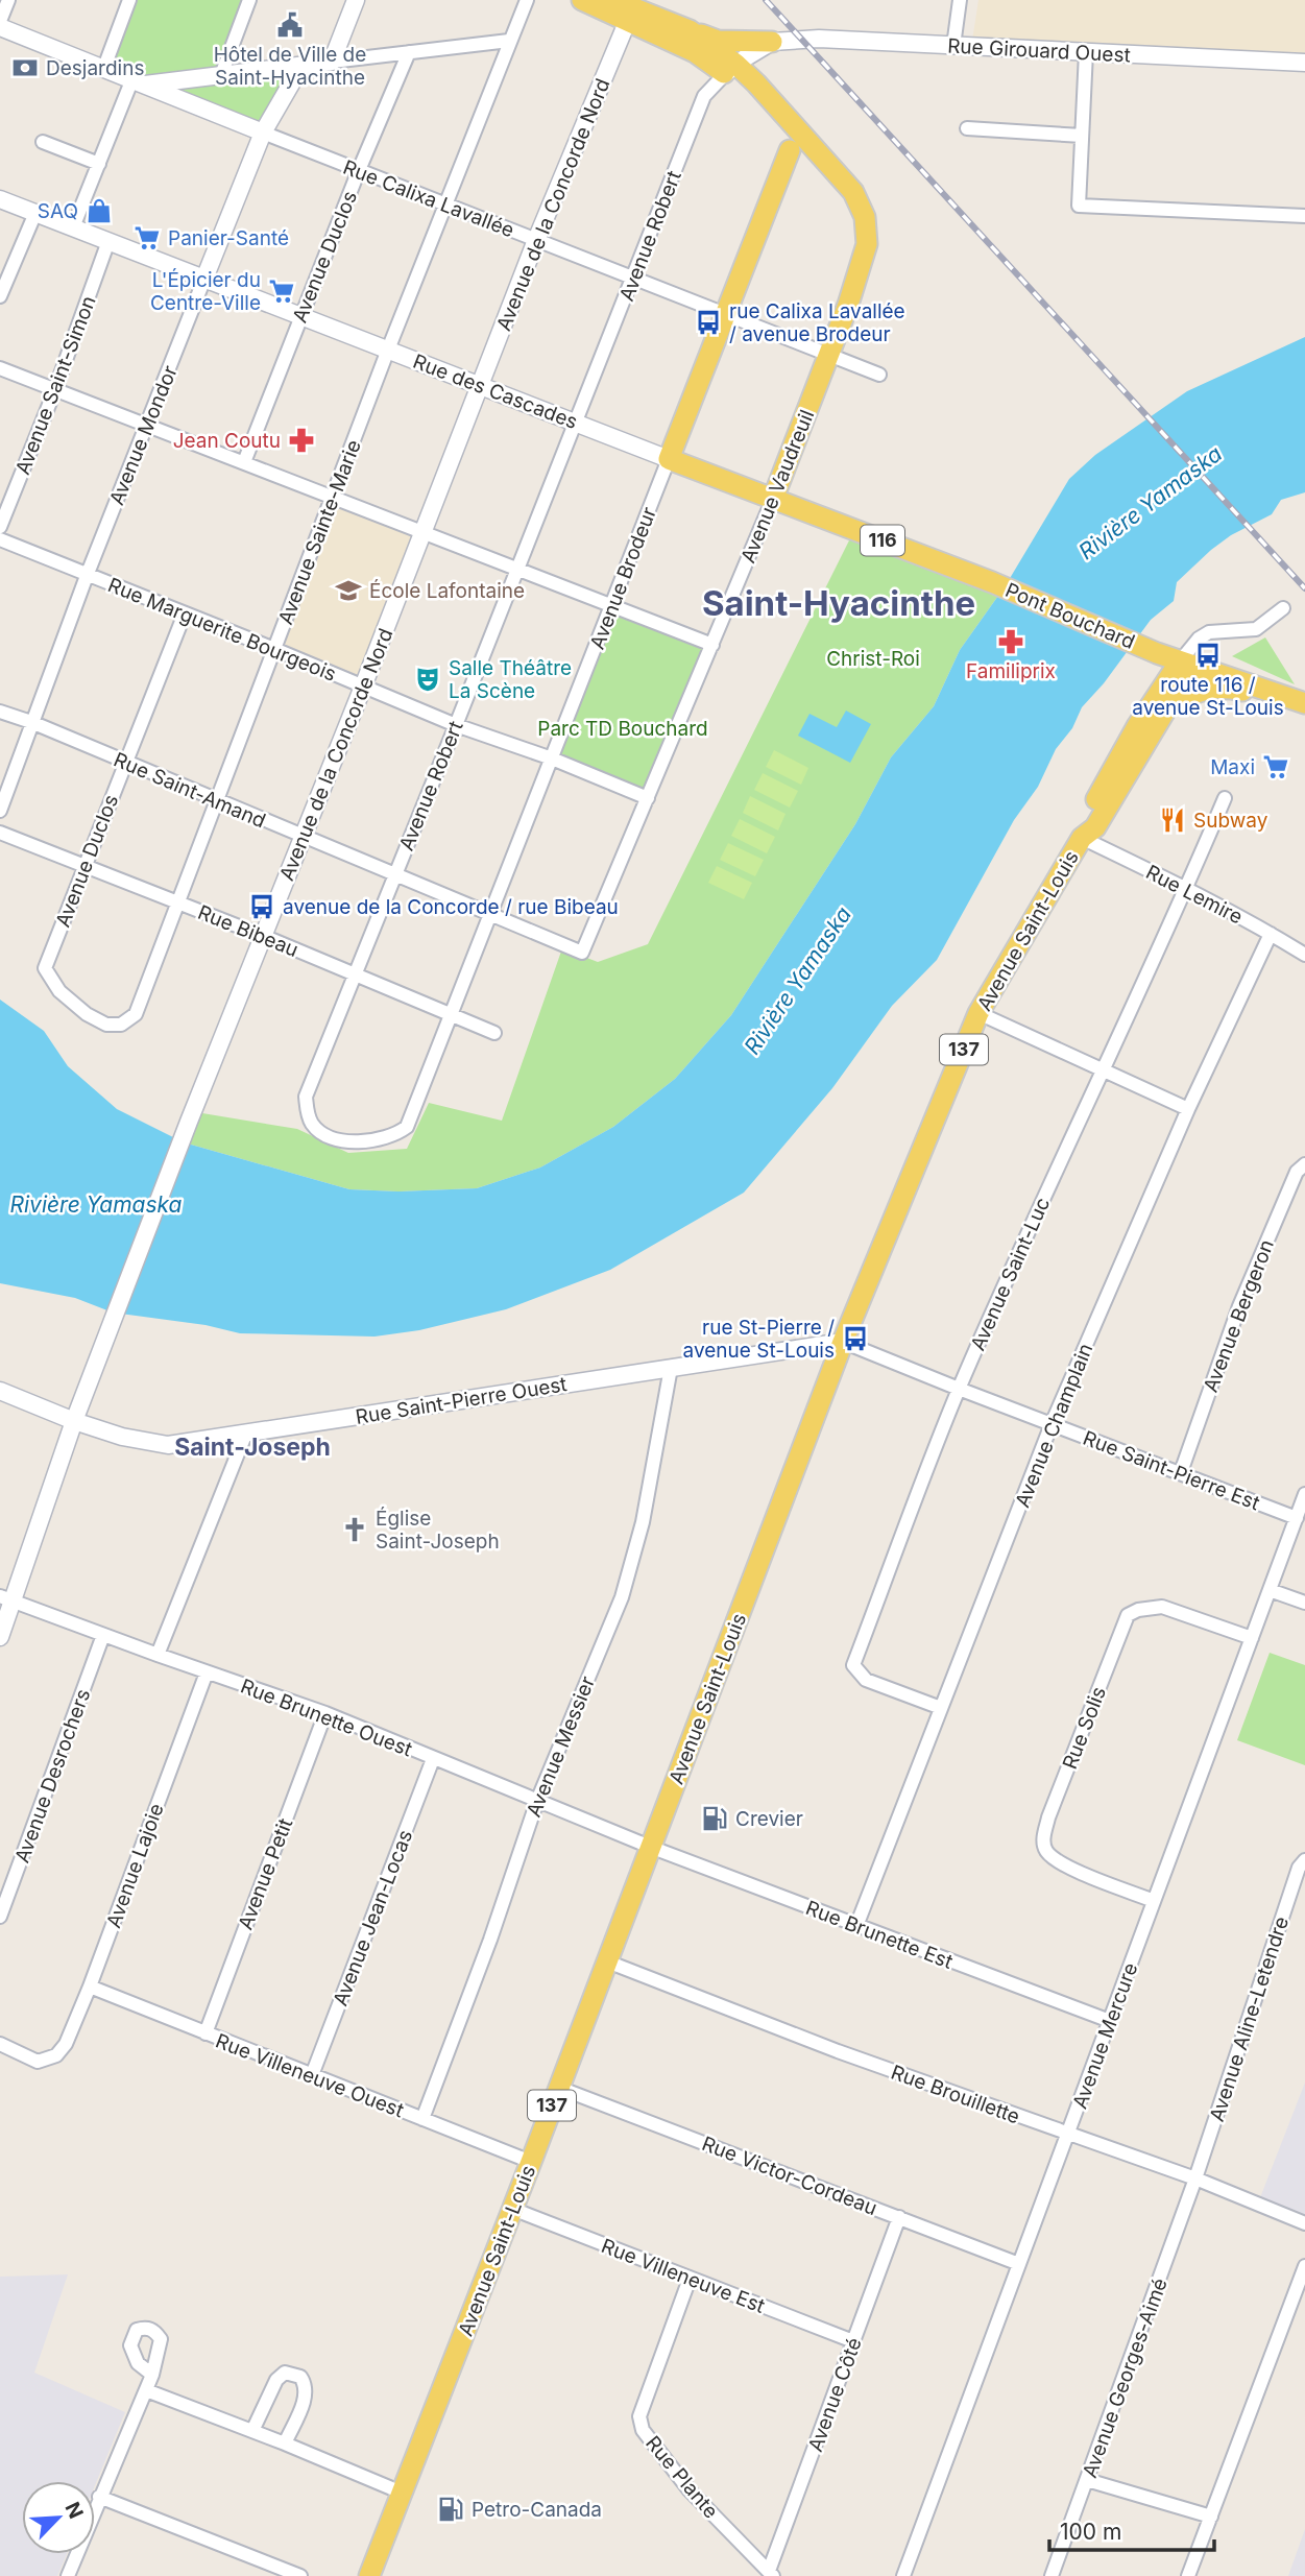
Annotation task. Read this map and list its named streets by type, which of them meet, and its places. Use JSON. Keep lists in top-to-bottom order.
{
  "streets": {
    "main road": [
      "Rue des Cascades",
      "Avenue Vaudreuil",
      "116",
      "Avenue Brodeur",
      "Pont Bouchard",
      "Avenue Saint-Louis",
      "137"
    ],
    "street": [
      "Rue Girouard Ouest",
      "Rue Calixa Lavallée",
      "Avenue de la Concorde Nord",
      "Avenue Robert",
      "Avenue Duclos",
      "Avenue Saint-Simon",
      "Avenue Mondor",
      "Avenue Sainte-Marie",
      "Rue Marguerite Bourgeois",
      "Rue Saint-Amand",
      "Rue Lemire",
      "Rue Bibeau",
      "Avenue Saint-Luc",
      "Avenue Bergeron",
      "Rue Saint-Pierre Ouest",
      "Avenue Champlain",
      "Rue Saint-Pierre Est",
      "Rue Brunette Ouest",
      "Rue Solis",
      "Avenue Messier",
      "Avenue Desrochers",
      "Avenue Lajoie",
      "Avenue Petit",
      "Avenue Jean-Locas",
      "Rue Brunette Est",
      "Avenue Aline-Letendre",
      "Avenue Mercure",
      "Rue Villeneuve Ouest",
      "Rue Brouillette",
      "Rue Victor-Cordeau",
      "Rue Villeneuve Est",
      "Avenue Georges-Aimé",
      "Avenue Côté",
      "Rue Plante"
    ]
  },
  "crossings": [
    ["Rue Calixa Lavallée", "Avenue de la Concorde Nord"],
    ["Rue Calixa Lavallée", "Avenue Robert"],
    ["Rue Calixa Lavallée", "Avenue Duclos"],
    ["Rue Calixa Lavallée", "Avenue Mondor"],
    ["Rue Calixa Lavallée", "Avenue Vaudreuil"],
    ["Rue Calixa Lavallée", "Avenue Sainte-Marie"],
    ["Rue Calixa Lavallée", "Avenue Brodeur"],
    ["Avenue de la Concorde Nord", "Rue des Cascades"],
    ["Avenue de la Concorde Nord", "Rue Marguerite Bourgeois"],
    ["Avenue de la Concorde Nord", "Rue Saint-Amand"],
    ["Avenue de la Concorde Nord", "Rue Bibeau"],
    ["Avenue de la Concorde Nord", "Rue Saint-Pierre Ouest"],
    ["Avenue de la Concorde Nord", "Rue Brunette Ouest"],
    ["Avenue Robert", "Rue des Cascades"],
    ["Avenue Robert", "Avenue Vaudreuil"],
    ["Avenue Robert", "Avenue Brodeur"],
    ["Avenue Robert", "Rue Marguerite Bourgeois"],
    ["Avenue Robert", "Rue Saint-Amand"],
    ["Avenue Robert", "Rue Bibeau"],
    ["Avenue Duclos", "Rue des Cascades"],
    ["Avenue Duclos", "Avenue Sainte-Marie"],
    ["Avenue Duclos", "Rue Marguerite Bourgeois"],
    ["Avenue Duclos", "Rue Saint-Amand"],
    ["Avenue Duclos", "Rue Bibeau"],
    ["Avenue Saint-Simon", "Rue des Cascades"],
    ["Rue des Cascades", "Avenue Mondor"],
    ["Rue des Cascades", "Avenue Vaudreuil"],
    ["Rue des Cascades", "Avenue Sainte-Marie"],
    ["Rue des Cascades", "Avenue Brodeur"],
    ["Rue des Cascades", "Pont Bouchard"],
    ["Avenue Mondor", "Rue Marguerite Bourgeois"],
    ["Avenue Mondor", "Rue Saint-Amand"],
    ["Avenue Vaudreuil", "Rue Marguerite Bourgeois"],
    ["Avenue Vaudreuil", "Rue Saint-Amand"],
    ["Avenue Sainte-Marie", "Rue Marguerite Bourgeois"],
    ["Avenue Sainte-Marie", "Rue Saint-Amand"],
    ["Avenue Sainte-Marie", "Rue Bibeau"],
    ["116", "Pont Bouchard"],
    ["116", "Avenue Saint-Louis"],
    ["Avenue Brodeur", "Rue Marguerite Bourgeois"],
    ["Avenue Brodeur", "Rue Saint-Amand"],
    ["Avenue Brodeur", "Rue Bibeau"],
    ["Pont Bouchard", "Avenue Saint-Louis"],
    ["Rue Lemire", "Avenue Saint-Louis"],
    ["Rue Lemire", "Avenue Saint-Luc"],
    ["Rue Lemire", "Avenue Champlain"],
    ["Avenue Saint-Louis", "Rue Saint-Pierre Ouest"],
    ["Avenue Saint-Louis", "Rue Saint-Pierre Est"],
    ["Avenue Saint-Louis", "Rue Brunette Ouest"],
    ["Avenue Saint-Louis", "Rue Brunette Est"],
    ["Avenue Saint-Louis", "Rue Villeneuve Ouest"],
    ["Avenue Saint-Louis", "Rue Brouillette"],
    ["Avenue Saint-Louis", "Rue Victor-Cordeau"],
    ["Avenue Saint-Louis", "Rue Villeneuve Est"],
    ["Avenue Saint-Luc", "Avenue Champlain"],
    ["Avenue Saint-Luc", "Rue Saint-Pierre Est"],
    ["Avenue Bergeron", "Rue Saint-Pierre Est"],
    ["Rue Saint-Pierre Ouest", "Rue Saint-Pierre Est"],
    ["Rue Saint-Pierre Ouest", "Avenue Messier"],
    ["Avenue Champlain", "Rue Saint-Pierre Est"],
    ["Avenue Champlain", "Rue Brunette Est"],
    ["Rue Saint-Pierre Est", "Avenue Mercure"],
    ["Rue Brunette Ouest", "Avenue Messier"],
    ["Rue Brunette Ouest", "Avenue Desrochers"],
    ["Rue Brunette Ouest", "Avenue Lajoie"],
    ["Rue Brunette Ouest", "Avenue Petit"],
    ["Rue Brunette Ouest", "Avenue Jean-Locas"],
    ["Rue Brunette Ouest", "Rue Brunette Est"],
    ["Rue Solis", "Avenue Mercure"],
    ["Avenue Messier", "Rue Villeneuve Ouest"],
    ["Avenue Lajoie", "Rue Villeneuve Ouest"],
    ["Avenue Petit", "Rue Villeneuve Ouest"],
    ["Avenue Jean-Locas", "Rue Villeneuve Ouest"],
    ["Rue Brunette Est", "Avenue Mercure"],
    ["Avenue Aline-Letendre", "Rue Brouillette"],
    ["Avenue Aline-Letendre", "Avenue Georges-Aimé"],
    ["Avenue Mercure", "Rue Brouillette"],
    ["Avenue Mercure", "Rue Victor-Cordeau"],
    ["Rue Brouillette", "Avenue Georges-Aimé"],
    ["Rue Victor-Cordeau", "Avenue Côté"],
    ["Rue Villeneuve Est", "Avenue Côté"],
    ["Rue Villeneuve Est", "Rue Plante"],
    ["Avenue Côté", "Rue Plante"]
  ],
  "districts": ["Saint-Hyacinthe", "Saint-Joseph"],
  "water": ["Rivière Yamaska"],
  "parks": ["Christ-Roi", "Parc TD Bouchard"],
  "places": {
    "public building": ["Hôtel de Ville de Saint-Hyacinthe"],
    "bank": ["Desjardins"],
    "shop": ["SAQ"],
    "supermarket": ["Panier-Santé", "L'Épicier du Centre-Ville", "Maxi"],
    "bus stop": [
      "rue Calixa Lavallée / avenue Brodeur",
      "route 116 / avenue St-Louis",
      "avenue de la Concorde / rue Bibeau",
      "rue St-Pierre / avenue St-Louis"
    ],
    "pharmacy": ["Jean Coutu", "Familiprix"],
    "school or university": ["École Lafontaine"],
    "theatre": ["Salle Théâtre La Scène"],
    "restaurant": ["Subway"],
    "church": ["Église Saint-Joseph"],
    "fuel station": ["Crevier", "Petro-Canada"]
  },
  "scale_bar": "100 m",
  "north": "top right"
}
